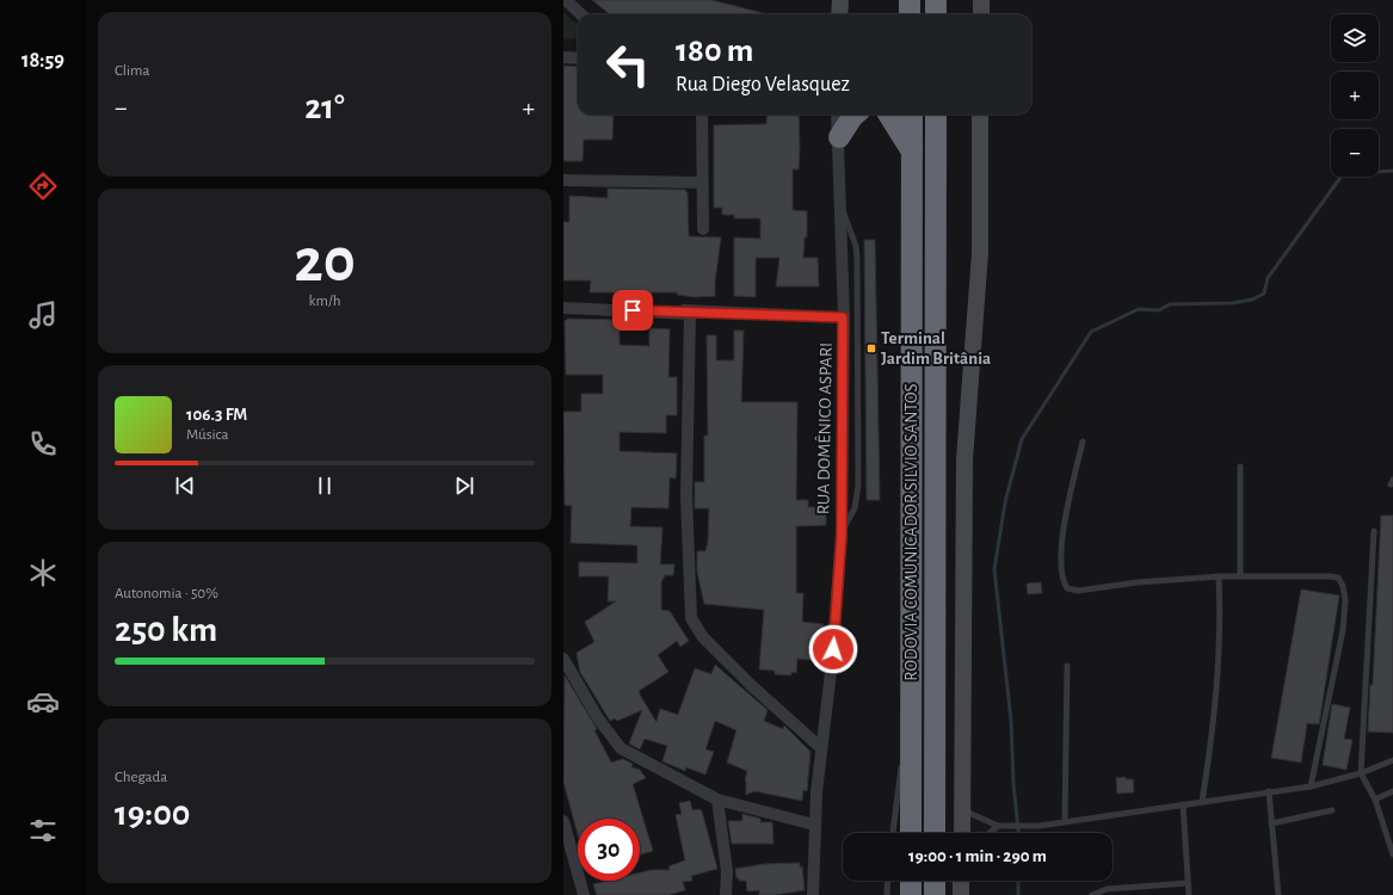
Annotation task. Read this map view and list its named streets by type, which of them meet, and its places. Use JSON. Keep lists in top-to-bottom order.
{
  "streets": {
    "highway": ["RODOVIA COMUNICADOR SILVIO SANTOS"],
    "street": ["RUA DOMÊNICO ASPARI"]
  },
  "places": {
    "transit": ["Terminal Jardim Britânia"]
  },
  "page": {
    "tabs": "18:59",
    "tile": [
      "Clima",
      ["20", "km/h"],
      ["Autonomia · 50%", "250 km"],
      ["Chegada", "19:00"]
    ],
    "map_buttons": ["+", "−"],
    "turn": ["180 m", "Rua Diego Velasquez"],
    "heat": ["−", "21°", "+"],
    "song": ["106.3 FM", "Música"],
    "limit": "30",
    "trip": "19:00 · 1 min · 290 m"
  }
}
